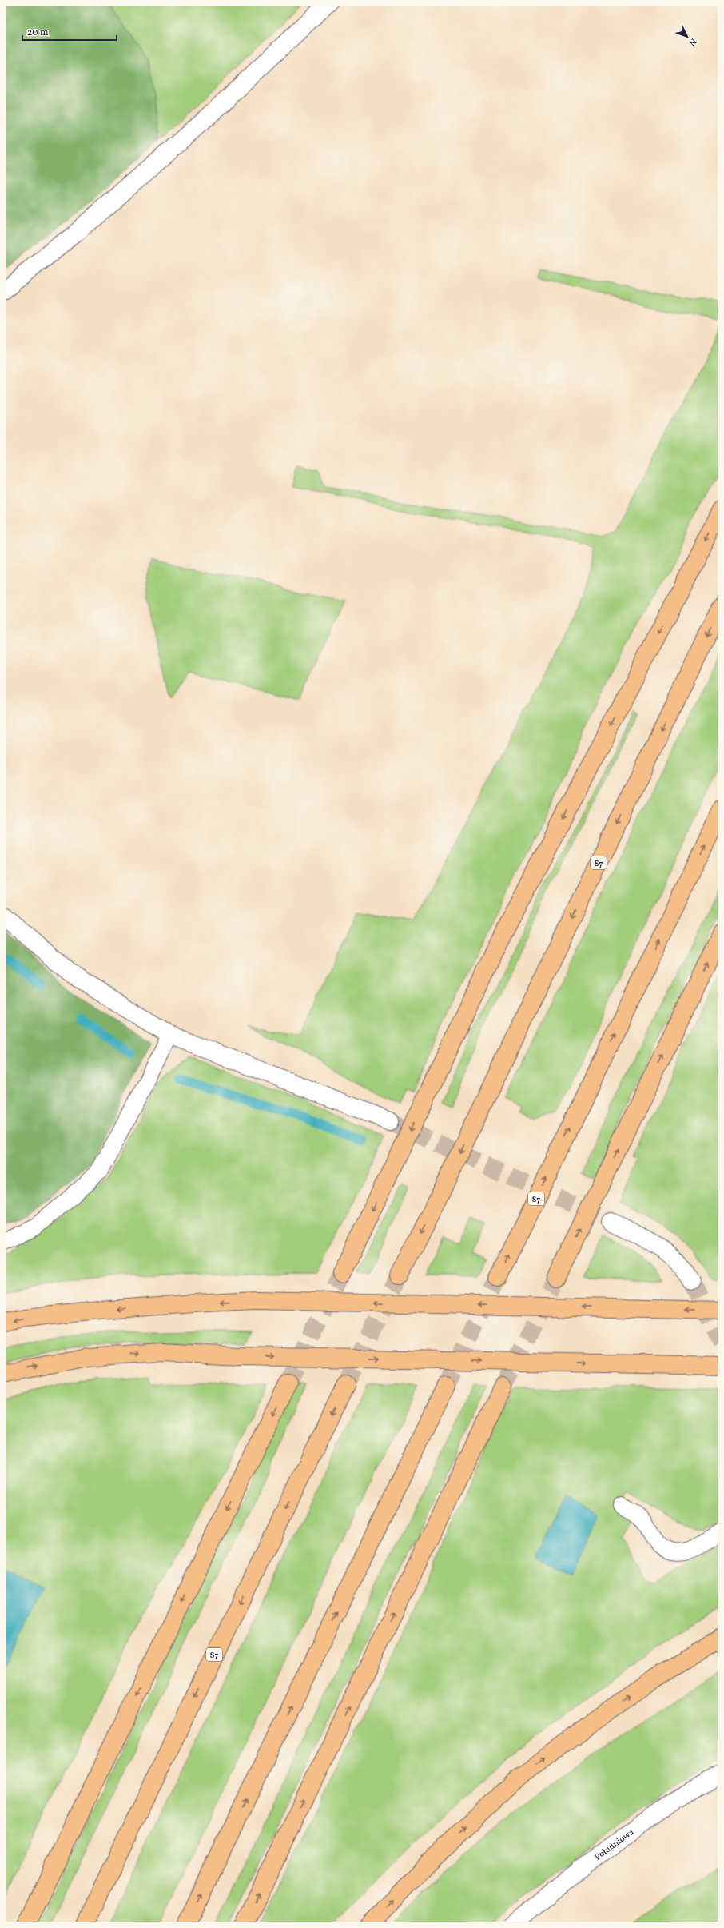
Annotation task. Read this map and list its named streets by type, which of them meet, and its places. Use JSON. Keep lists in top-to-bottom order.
{
  "streets": {
    "highway": ["S7"],
    "street": ["Południowa"]
  },
  "scale_bar": "20 m",
  "north": "bottom right"
}
